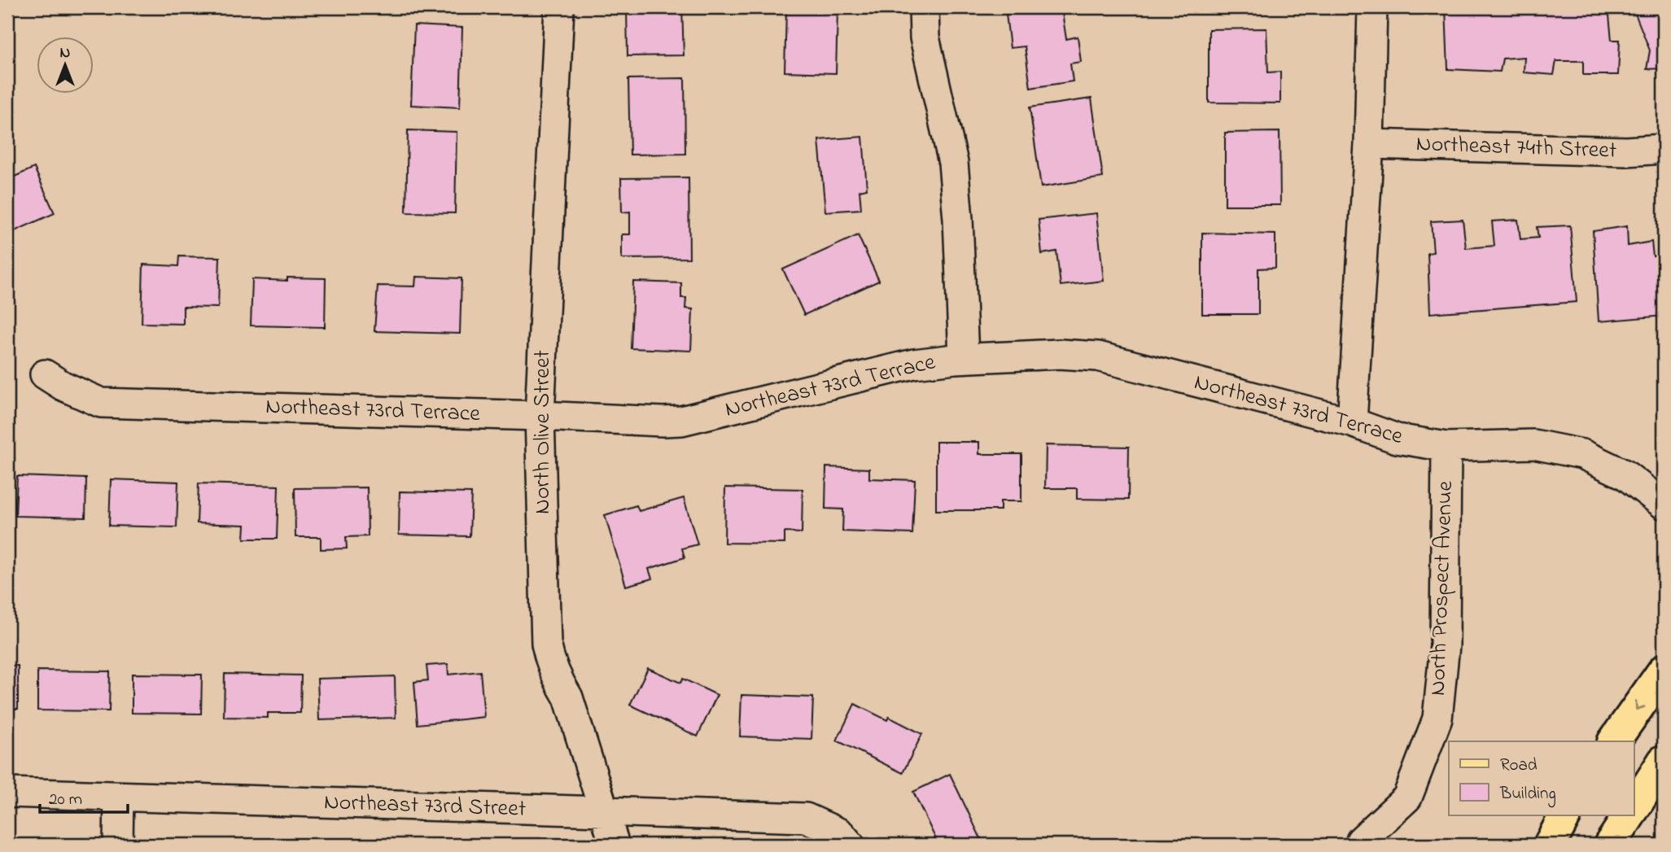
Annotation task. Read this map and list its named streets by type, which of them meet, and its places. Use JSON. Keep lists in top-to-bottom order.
{
  "streets": {
    "street": [
      "Northeast 74th Street",
      "Northeast 73rd Terrace",
      "North Olive Street",
      "North Prospect Avenue",
      "Northeast 73rd Street"
    ]
  },
  "crossings": [
    ["Northeast 73rd Terrace", "North Olive Street"],
    ["Northeast 73rd Terrace", "North Prospect Avenue"],
    ["North Olive Street", "Northeast 73rd Street"]
  ],
  "legend": ["Road", "Building"],
  "scale_bar": "20 m",
  "north": "top"
}
